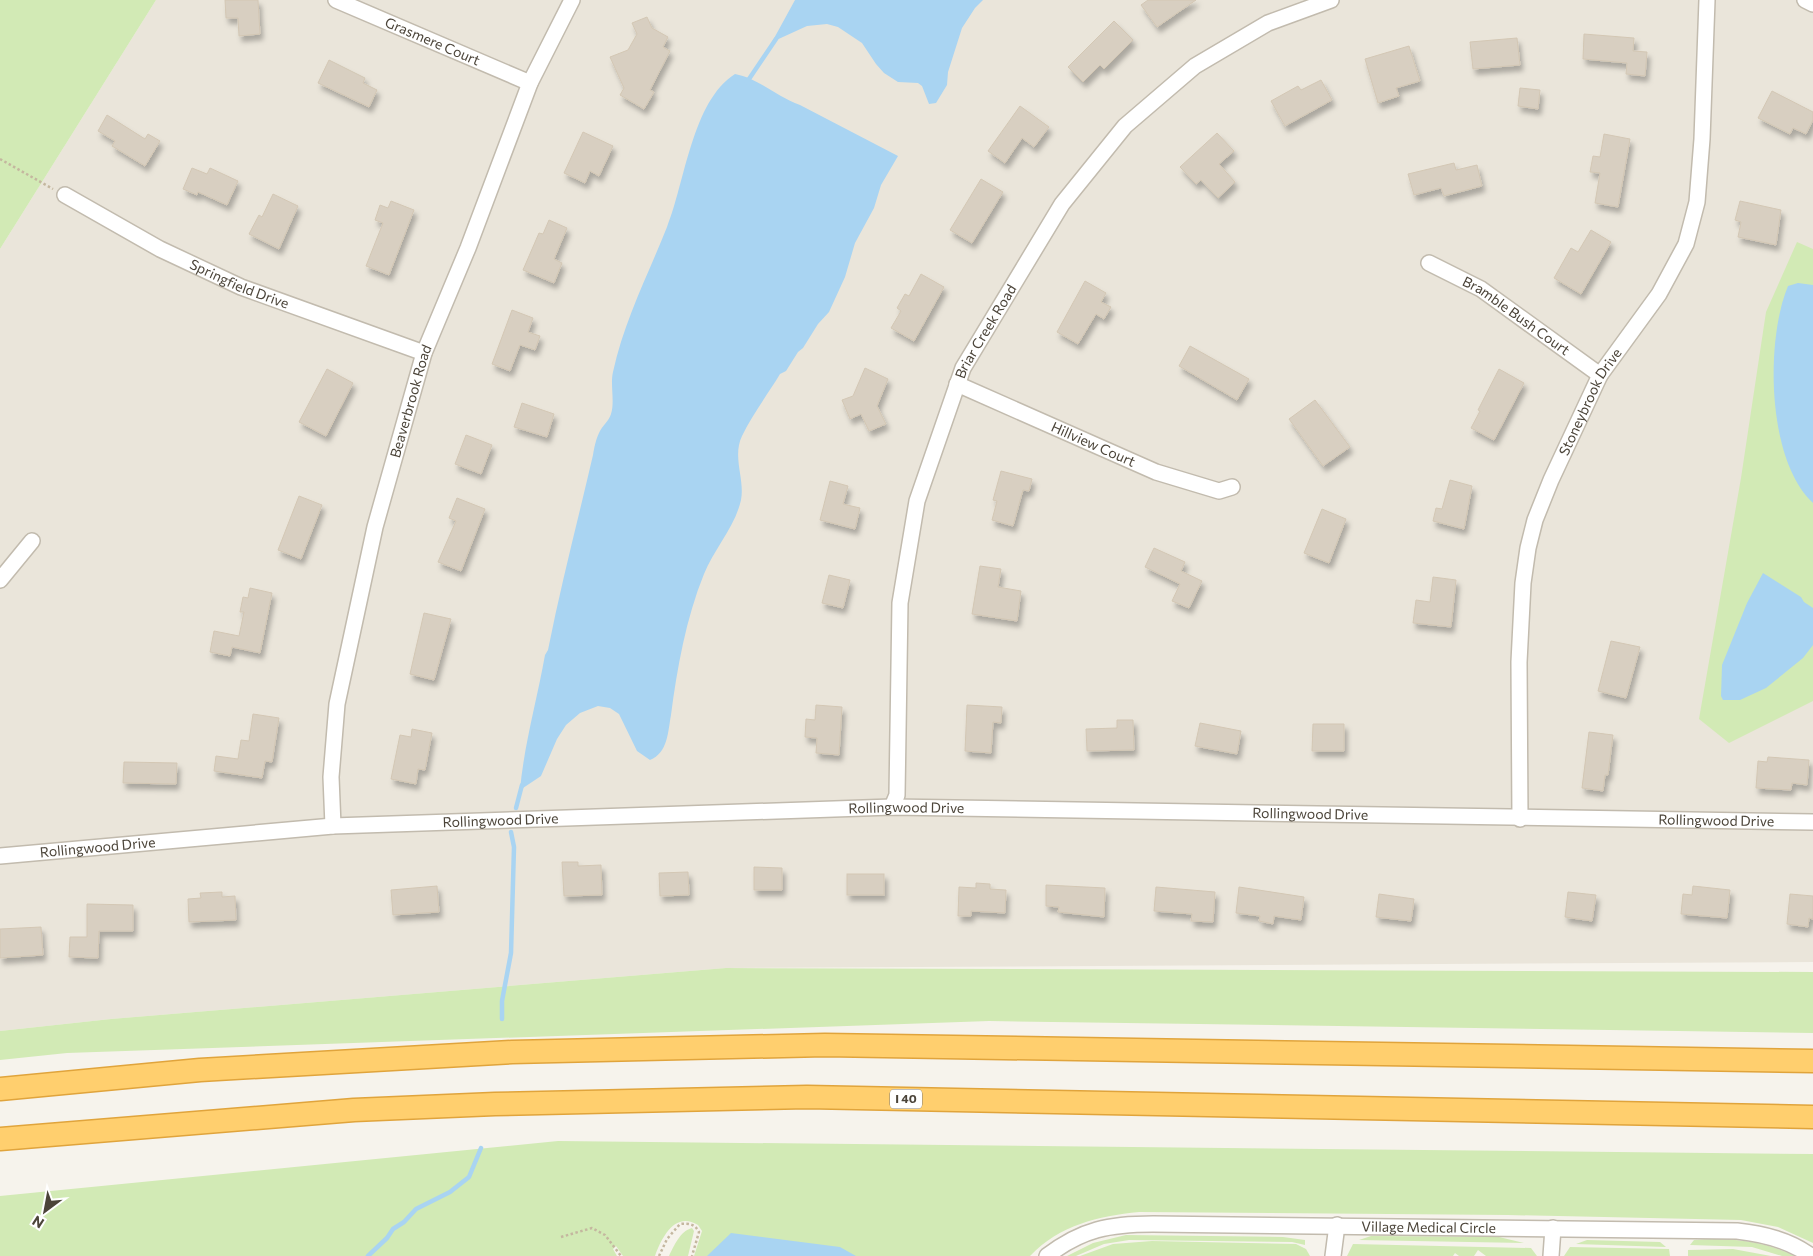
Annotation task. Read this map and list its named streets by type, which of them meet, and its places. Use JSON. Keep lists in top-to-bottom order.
{
  "streets": {
    "highway": ["I 40"],
    "street": [
      "Grasmere Court",
      "Springfield Drive",
      "Bramble Bush Court",
      "Briar Creek Road",
      "Beaverbrook Road",
      "Stoneybrook Drive",
      "Hillview Court",
      "Rollingwood Drive",
      "Village Medical Circle"
    ]
  },
  "crossings": [
    ["Grasmere Court", "Beaverbrook Road"],
    ["Springfield Drive", "Beaverbrook Road"],
    ["Bramble Bush Court", "Stoneybrook Drive"],
    ["Briar Creek Road", "Hillview Court"],
    ["Briar Creek Road", "Rollingwood Drive"],
    ["Beaverbrook Road", "Rollingwood Drive"],
    ["Stoneybrook Drive", "Rollingwood Drive"]
  ],
  "north": "bottom left"
}
